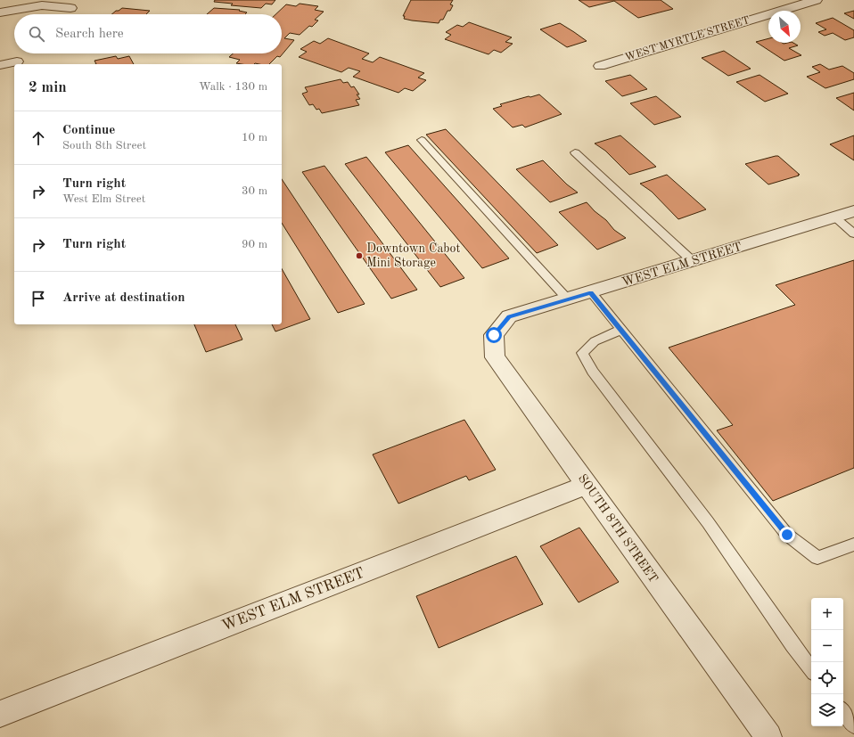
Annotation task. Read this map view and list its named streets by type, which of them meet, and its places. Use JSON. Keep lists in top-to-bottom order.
{
  "streets": {
    "street": ["WEST MYRTLE STREET", "WEST ELM STREET", "SOUTH 8TH STREET"]
  },
  "crossings": [
    ["WEST ELM STREET", "SOUTH 8TH STREET"]
  ],
  "places": ["Downtown Cabot Mini Storage"],
  "north": "bottom right",
  "page": {
    "search": "Search here",
    "heading": ["2 min", "Walk · 130 m"],
    "list": [
      ["Continue", "South 8th Street", "10 m"],
      ["Turn right", "West Elm Street", "30 m"],
      ["Turn right", "90 m"],
      "Arrive at destination"
    ],
    "map_buttons": ["+", "−"]
  }
}
